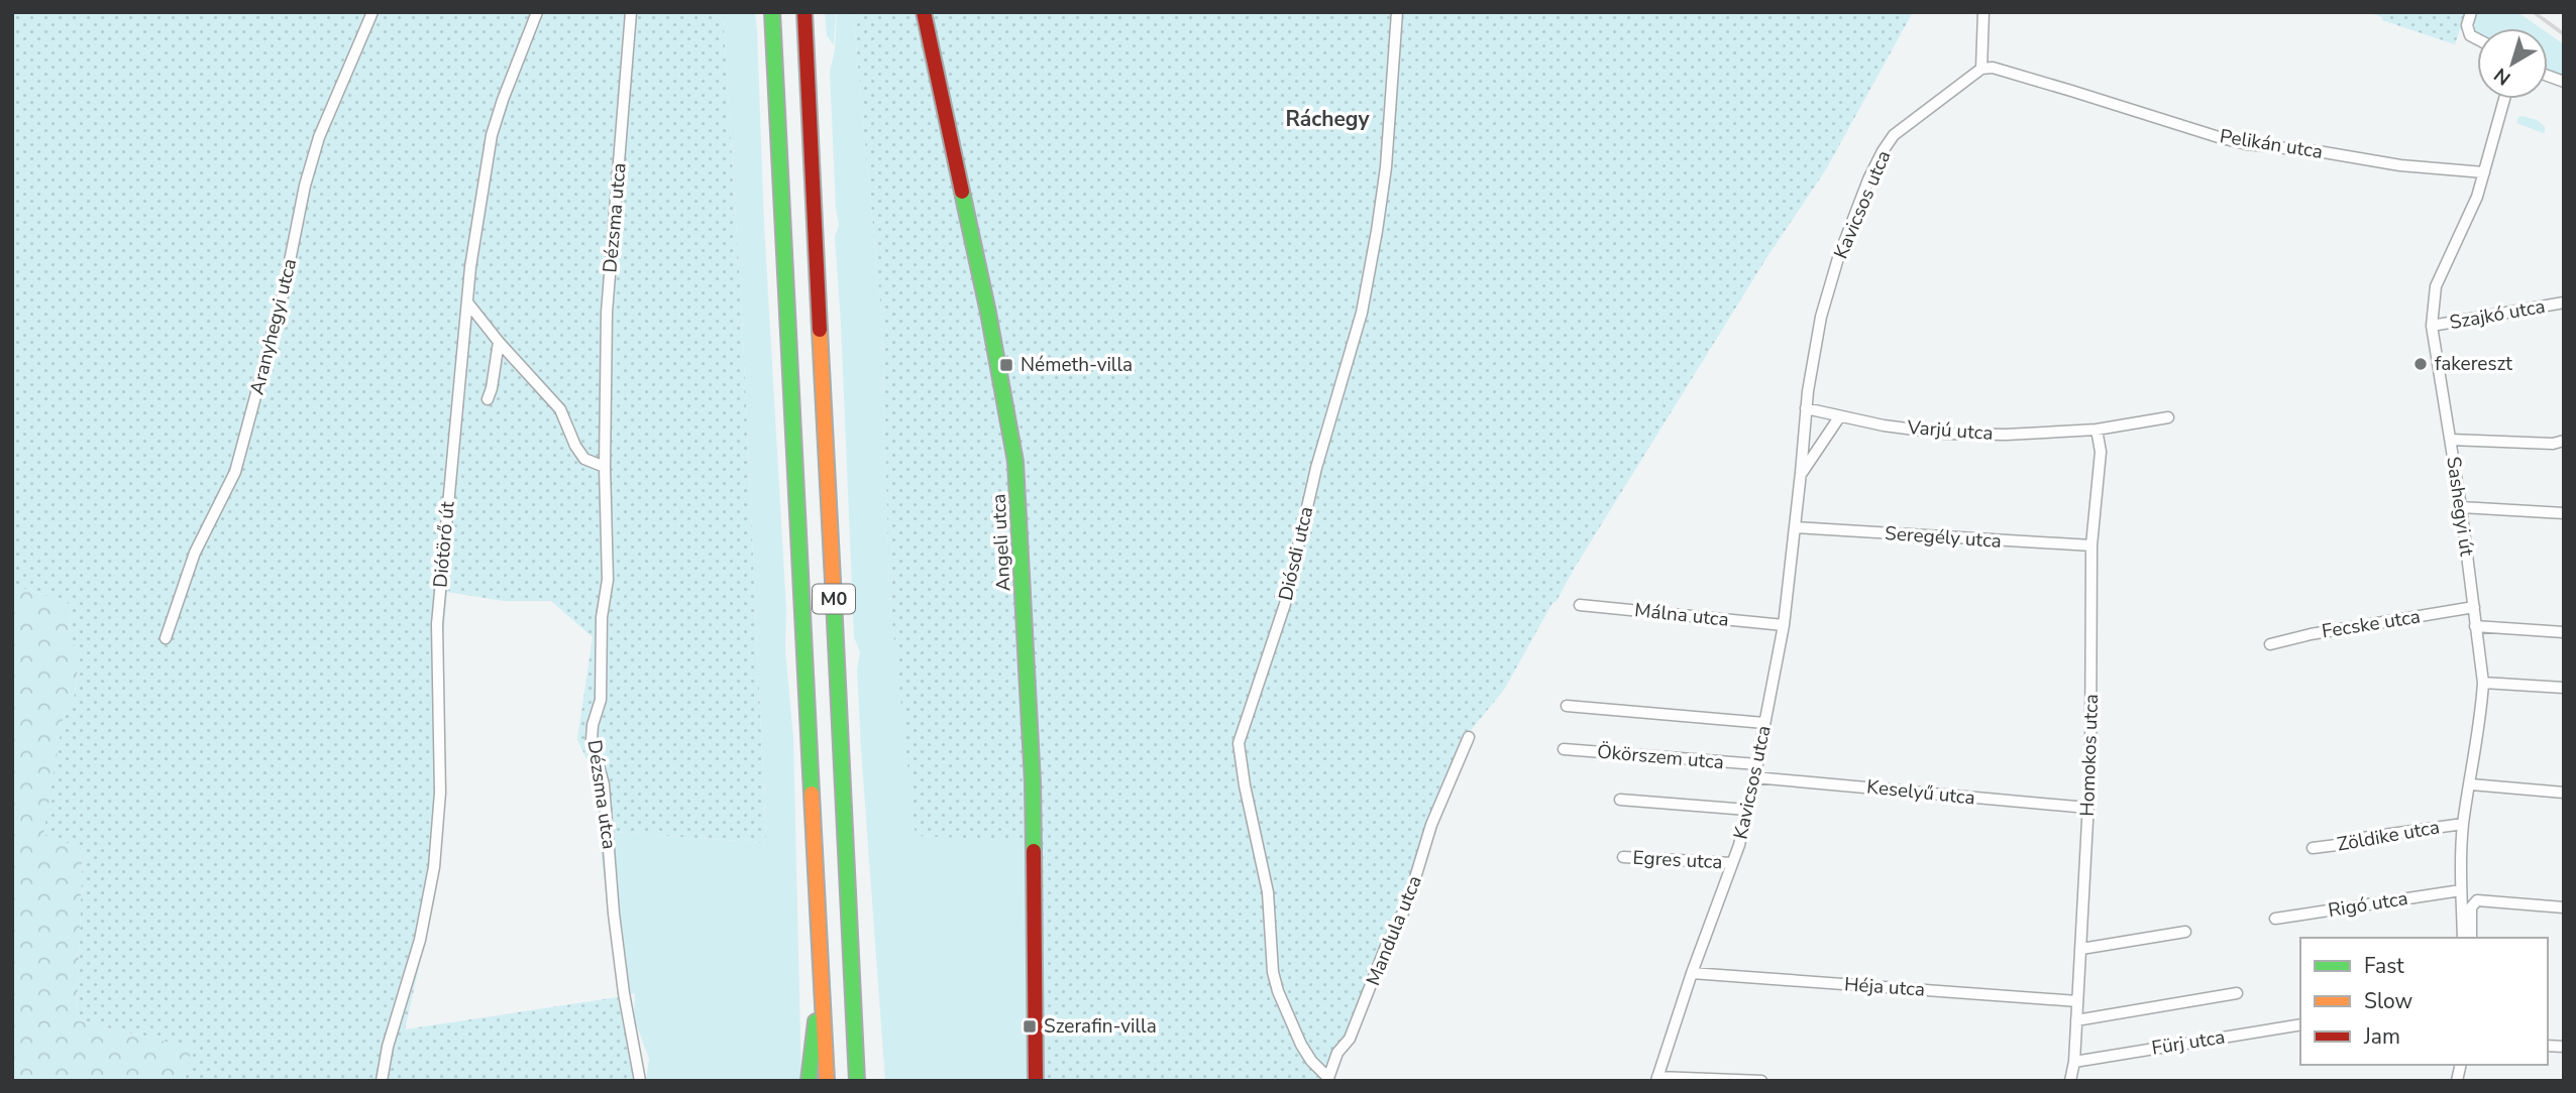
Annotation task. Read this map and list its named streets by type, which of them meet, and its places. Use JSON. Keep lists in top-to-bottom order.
{
  "streets": {
    "main road": ["Angeli utca", "M0"],
    "street": [
      "Pelikán utca",
      "Kavicsos utca",
      "Dézsma utca",
      "Szajkó utca",
      "Aranyhegyi utca",
      "Varjú utca",
      "Sashegyi út",
      "Seregély utca",
      "Diótörő út",
      "Diósdi utca",
      "Málna utca",
      "Fecske utca",
      "Homokos utca",
      "Ökörszem utca",
      "Keselyű utca",
      "Zöldike utca",
      "Egres utca",
      "Rigó utca",
      "Mandula utca",
      "Héja utca",
      "Fürj utca"
    ]
  },
  "crossings": [
    ["Pelikán utca", "Kavicsos utca"],
    ["Pelikán utca", "Sashegyi út"],
    ["Kavicsos utca", "Varjú utca"],
    ["Kavicsos utca", "Seregély utca"],
    ["Kavicsos utca", "Málna utca"],
    ["Kavicsos utca", "Ökörszem utca"],
    ["Kavicsos utca", "Keselyű utca"],
    ["Kavicsos utca", "Egres utca"],
    ["Kavicsos utca", "Héja utca"],
    ["Szajkó utca", "Sashegyi út"],
    ["Varjú utca", "Homokos utca"],
    ["Sashegyi út", "Fecske utca"],
    ["Sashegyi út", "Zöldike utca"],
    ["Sashegyi út", "Rigó utca"],
    ["Seregély utca", "Homokos utca"],
    ["Diósdi utca", "Mandula utca"],
    ["Homokos utca", "Keselyű utca"],
    ["Homokos utca", "Héja utca"],
    ["Homokos utca", "Fürj utca"]
  ],
  "districts": ["Ráchegy"],
  "places": {
    "other": ["fakereszt"],
    "transit": ["Németh-villa", "Szerafin-villa"]
  },
  "legend": ["Fast", "Slow", "Jam"],
  "north": "bottom left"
}
